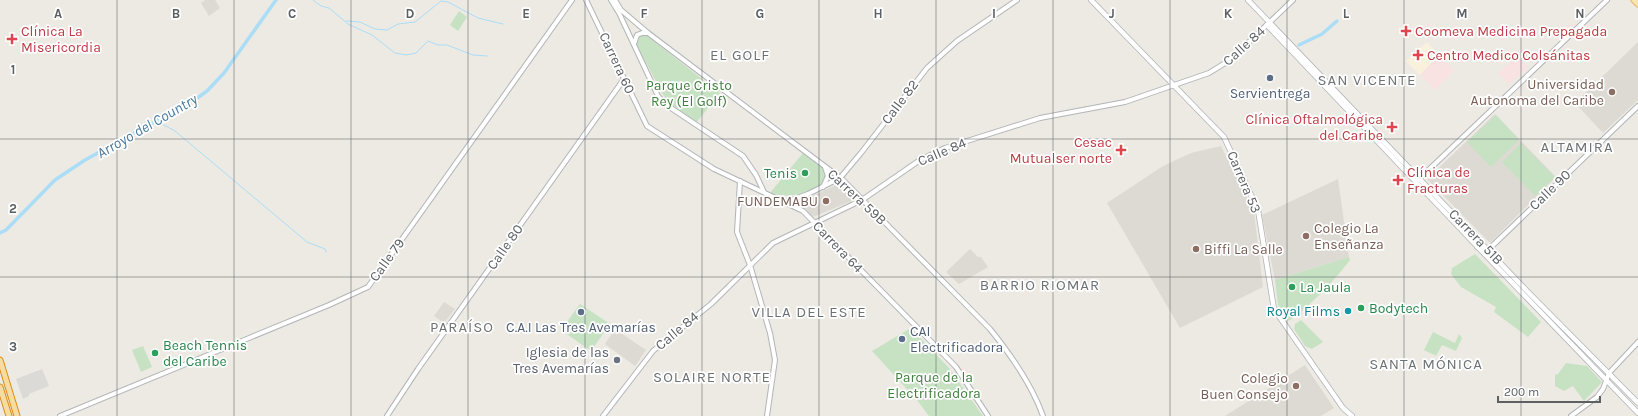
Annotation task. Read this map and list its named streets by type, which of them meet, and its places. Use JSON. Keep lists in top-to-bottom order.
{
  "streets": {
    "main road": ["Carrera 53", "Carrera 51B"],
    "street": [
      "Calle 84",
      "Carrera 60",
      "Calle 82",
      "Calle 90",
      "Carrera 59B",
      "Calle 80",
      "Carrera 64",
      "Calle 79"
    ]
  },
  "crossings": [
    ["Calle 84", "Carrera 53"],
    ["Calle 84", "Carrera 59B"],
    ["Calle 84", "Carrera 51B"],
    ["Calle 84", "Carrera 64"],
    ["Carrera 60", "Calle 80"],
    ["Carrera 60", "Carrera 64"],
    ["Calle 82", "Carrera 59B"],
    ["Calle 82", "Carrera 64"],
    ["Calle 90", "Carrera 51B"]
  ],
  "districts": [
    "EL GOLF",
    "SAN VICENTE",
    "ALTAMIRA",
    "BARRIO RIOMAR",
    "VILLA DEL ESTE",
    "PARAÍSO",
    "SANTA MÓNICA",
    "SOLAIRE NORTE"
  ],
  "water": ["Arroyo del Country"],
  "parks": ["Parque Cristo Rey (El Golf)", "Parque de la Electrificadora"],
  "places": {
    "health": [
      "Coomeva Medicina Prepagada",
      "Clínica La Misericordia",
      "Centro Medico Colsánitas",
      "Clínica Oftalmológica del Caribe",
      "Cesac Mutualser norte",
      "Clínica de Fracturas"
    ],
    "other": [
      "Servientrega",
      "Universidad Autonoma del Caribe",
      "Tenis",
      "FUNDEMABU",
      "Colegio La Enseñanza",
      "Biffi La Salle",
      "La Jaula",
      "Bodytech",
      "Royal Films",
      "C.A.I Las Tres Avemarías",
      "CAI Electrificadora",
      "Beach Tennis del Caribe",
      "Iglesia de las Tres Avemarías",
      "Colegio Buen Consejo"
    ]
  },
  "scale_bar": "200 m",
  "grid": {
    "columns": [
      "A",
      "B",
      "C",
      "D",
      "E",
      "F",
      "G",
      "H",
      "I",
      "J",
      "K",
      "L",
      "M",
      "N"
    ],
    "rows": ["1", "2", "3"]
  }
}
